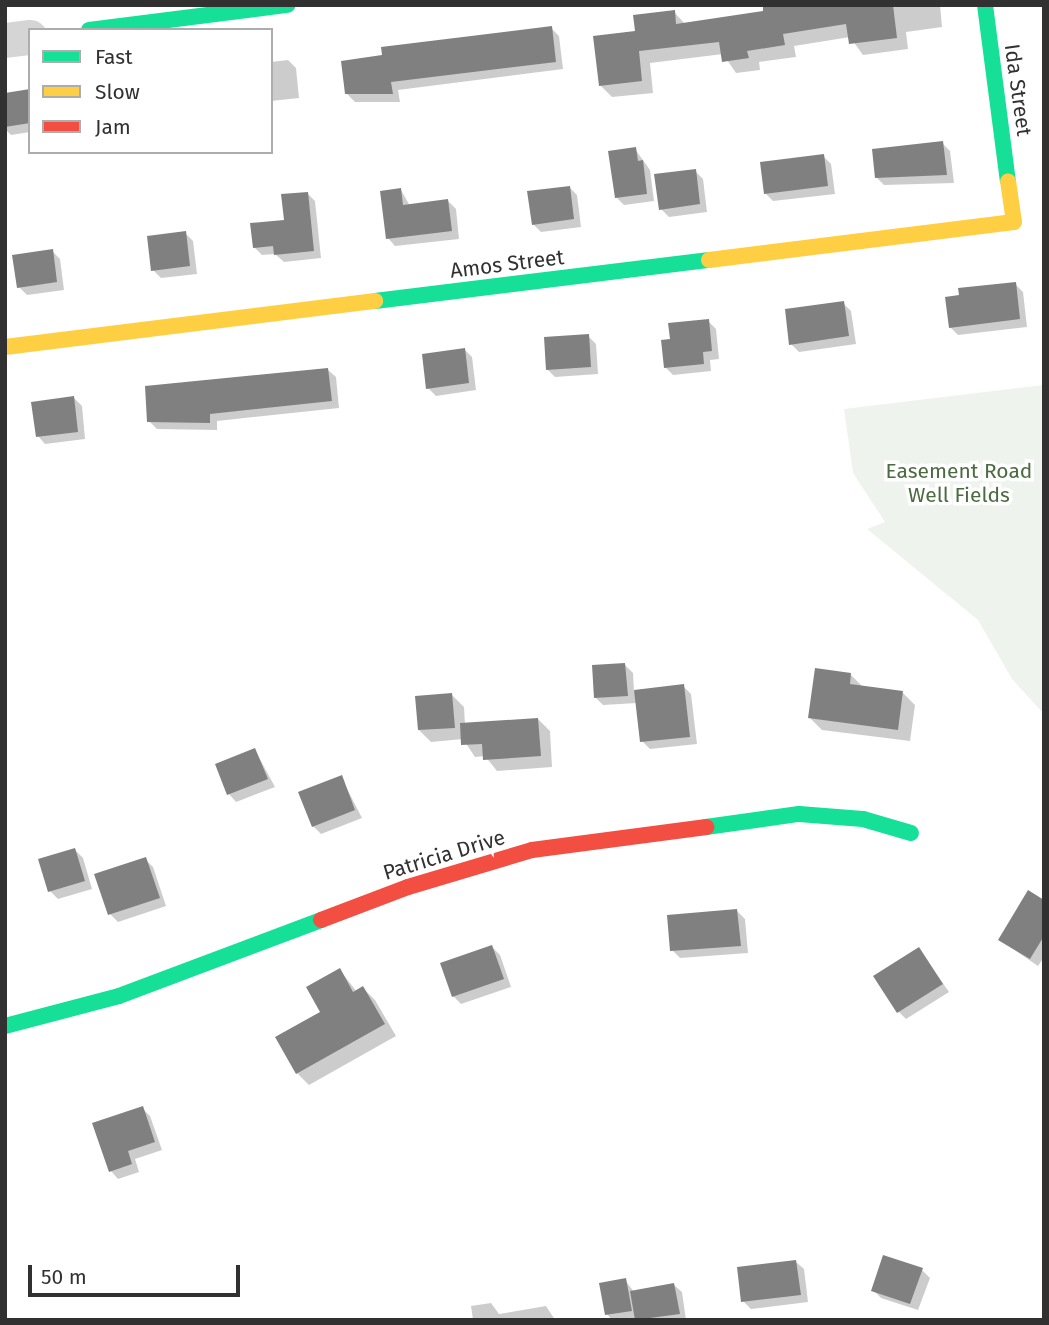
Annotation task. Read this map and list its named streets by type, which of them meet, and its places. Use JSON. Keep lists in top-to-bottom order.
{
  "streets": {
    "street": ["Ida Street", "Amos Street", "Patricia Drive"]
  },
  "crossings": [
    ["Ida Street", "Amos Street"]
  ],
  "parks": ["Easement Road Well Fields"],
  "legend": ["Fast", "Slow", "Jam"],
  "scale_bar": "50 m"
}
